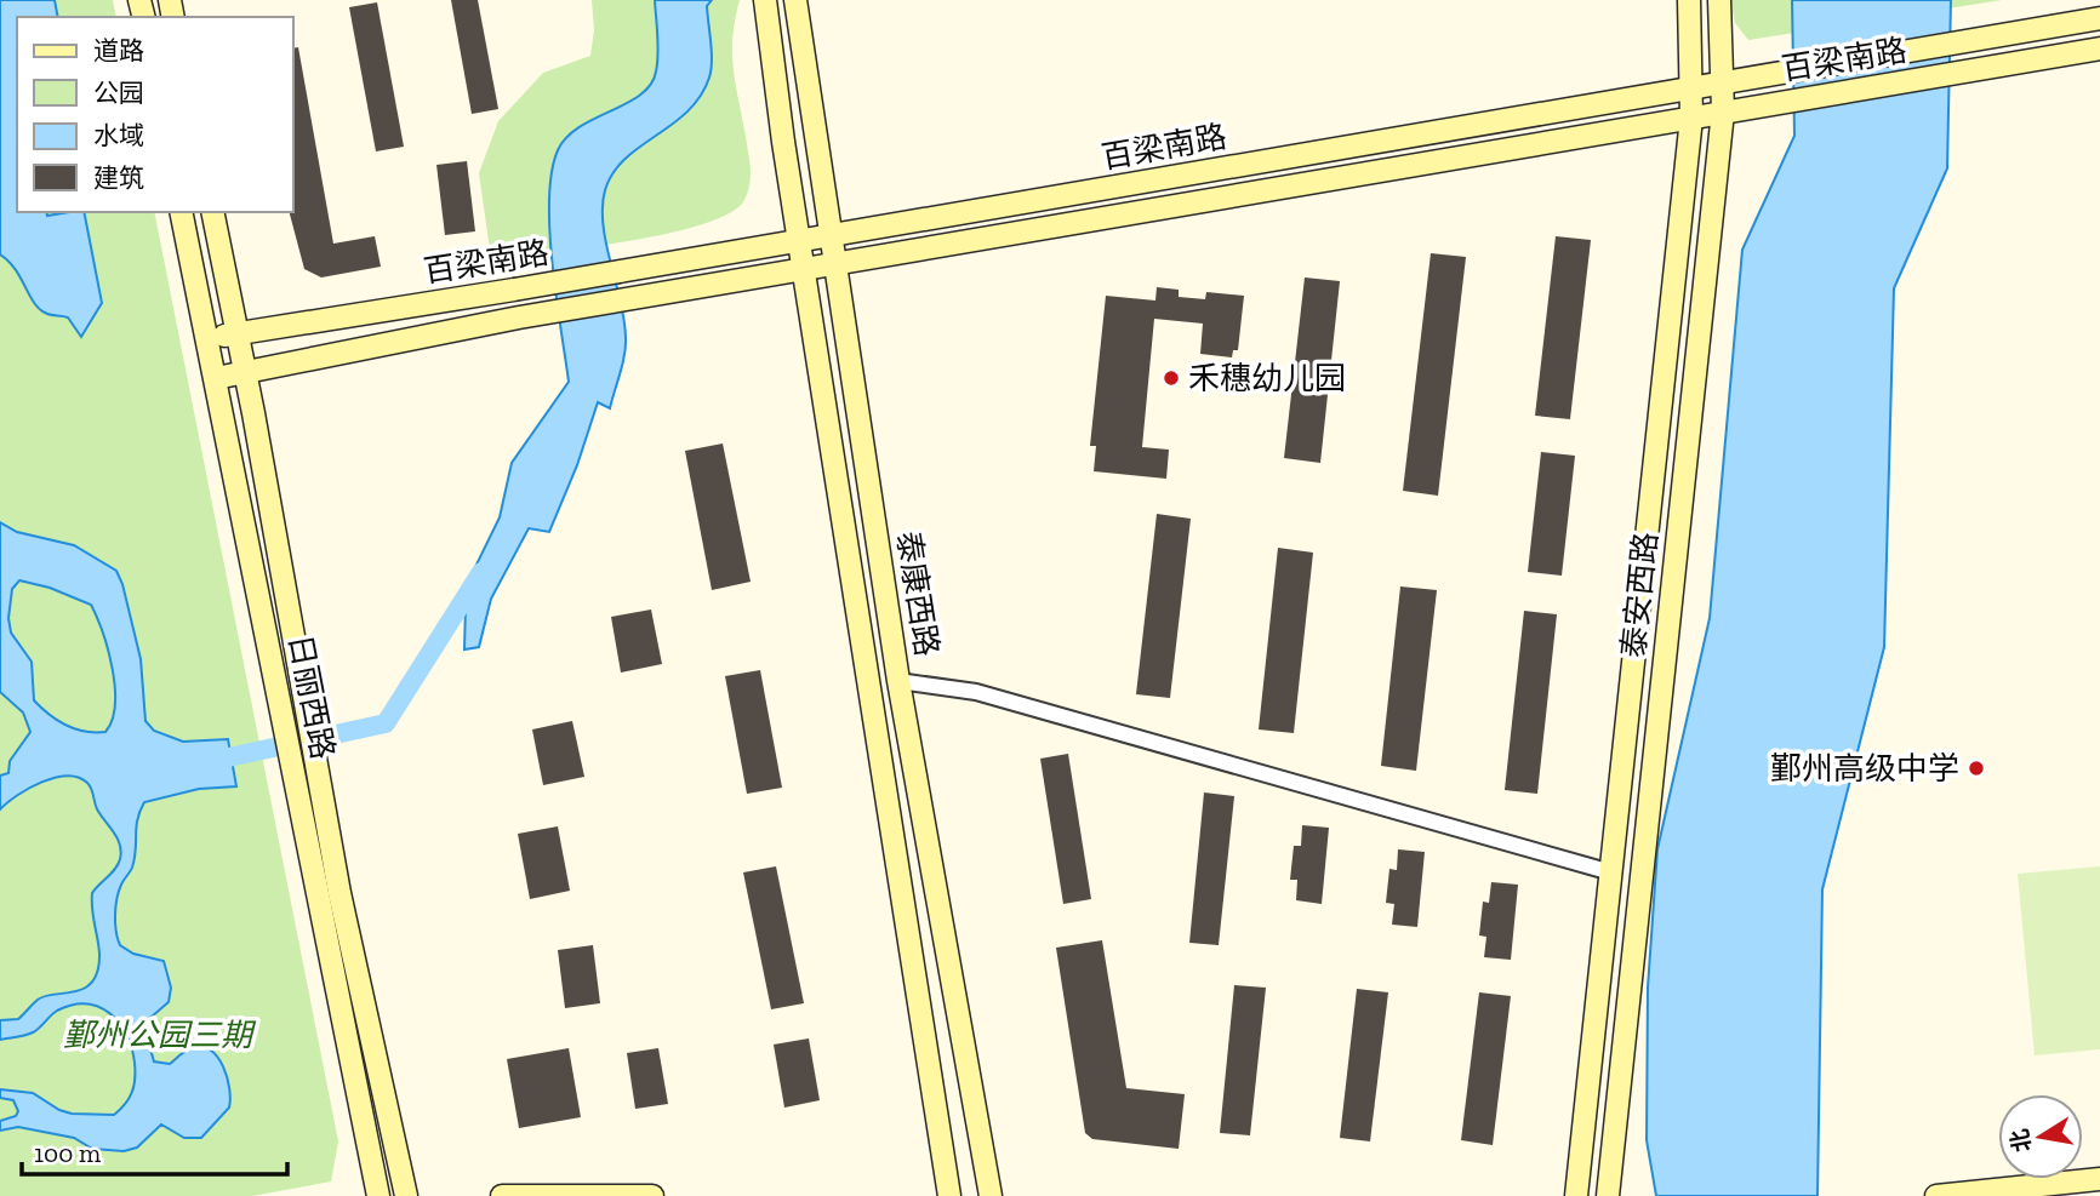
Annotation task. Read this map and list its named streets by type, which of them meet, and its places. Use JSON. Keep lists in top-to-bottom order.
{
  "streets": {
    "main road": [
      "百梁南路",
      "泰康西路",
      "泰安西路",
      "日丽西路"
    ]
  },
  "crossings": [
    ["百梁南路", "泰康西路"],
    ["百梁南路", "泰安西路"],
    ["百梁南路", "日丽西路"]
  ],
  "parks": ["鄞州公园三期"],
  "places": ["禾穗幼儿园", "鄞州高级中学"],
  "legend": [
    "道路",
    "公园",
    "水域",
    "建筑"
  ],
  "scale_bar": "100 m",
  "north": "left"
}
